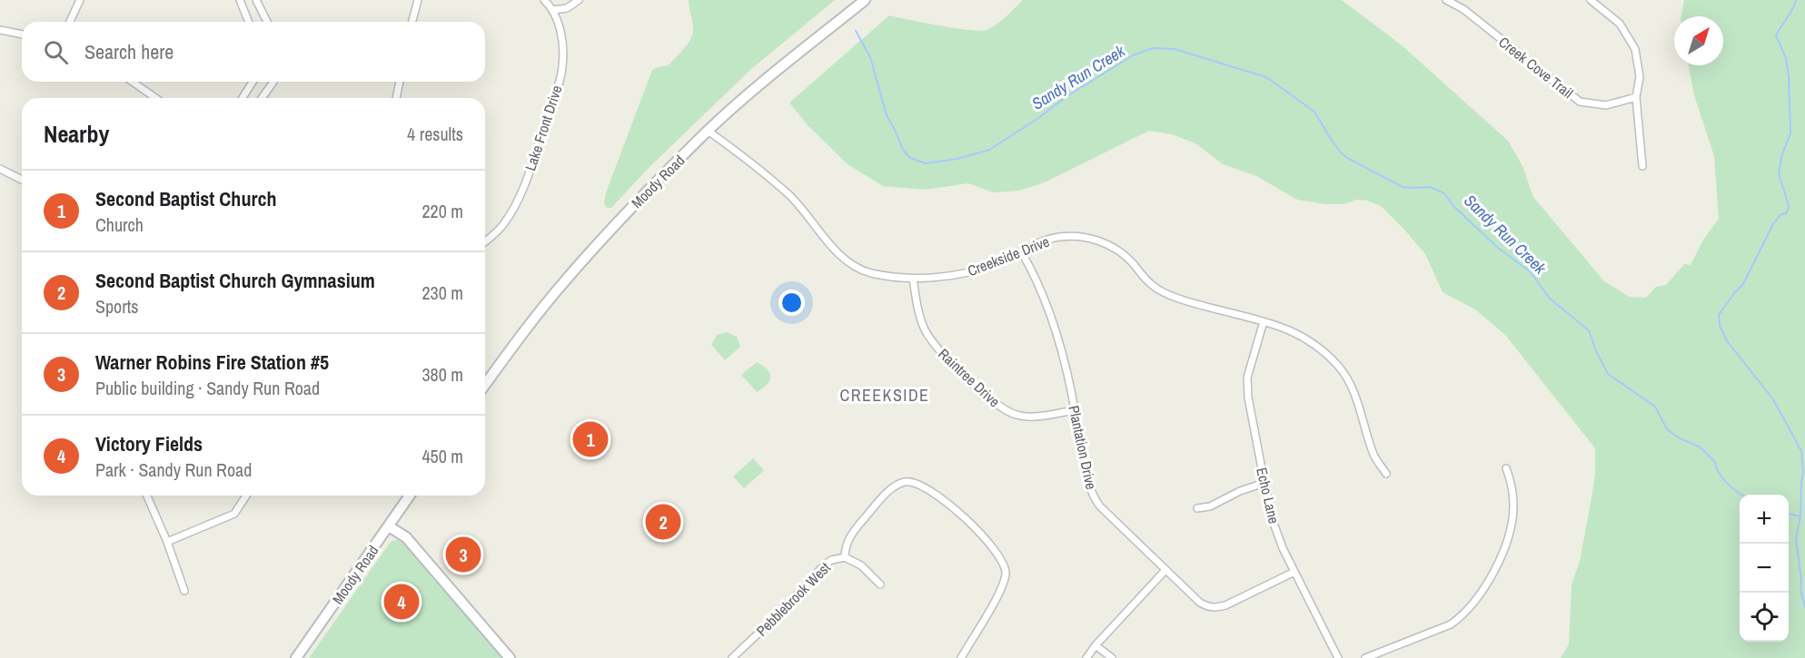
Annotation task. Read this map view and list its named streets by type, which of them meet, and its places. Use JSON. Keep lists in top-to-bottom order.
{
  "streets": {
    "main road": ["Moody Road"],
    "street": [
      "Creek Cove Trail",
      "Lake Front Drive",
      "Creekside Drive",
      "Raintree Drive",
      "Plantation Drive",
      "Echo Lane",
      "Pebblebrook West"
    ]
  },
  "crossings": [
    ["Moody Road", "Creekside Drive"],
    ["Creekside Drive", "Raintree Drive"],
    ["Creekside Drive", "Plantation Drive"],
    ["Creekside Drive", "Echo Lane"],
    ["Raintree Drive", "Plantation Drive"],
    ["Plantation Drive", "Echo Lane"]
  ],
  "districts": ["CREEKSIDE"],
  "water": ["Sandy Run Creek"],
  "north": "top right",
  "page": {
    "search": "Search here",
    "heading": ["Nearby", "4 results"],
    "list": [
      {
        "mark": "1",
        "name": "Second Baptist Church",
        "note": "Church",
        "value": "220 m"
      },
      {
        "mark": "2",
        "name": "Second Baptist Church Gymnasium",
        "note": "Sports",
        "value": "230 m"
      },
      {
        "mark": "3",
        "name": "Warner Robins Fire Station #5",
        "note": "Public building · Sandy Run Road",
        "value": "380 m"
      },
      {
        "mark": "4",
        "name": "Victory Fields",
        "note": "Park · Sandy Run Road",
        "value": "450 m"
      }
    ],
    "pins": [
      "1",
      "2",
      "3",
      "4"
    ],
    "map_buttons": ["+", "−"]
  }
}
